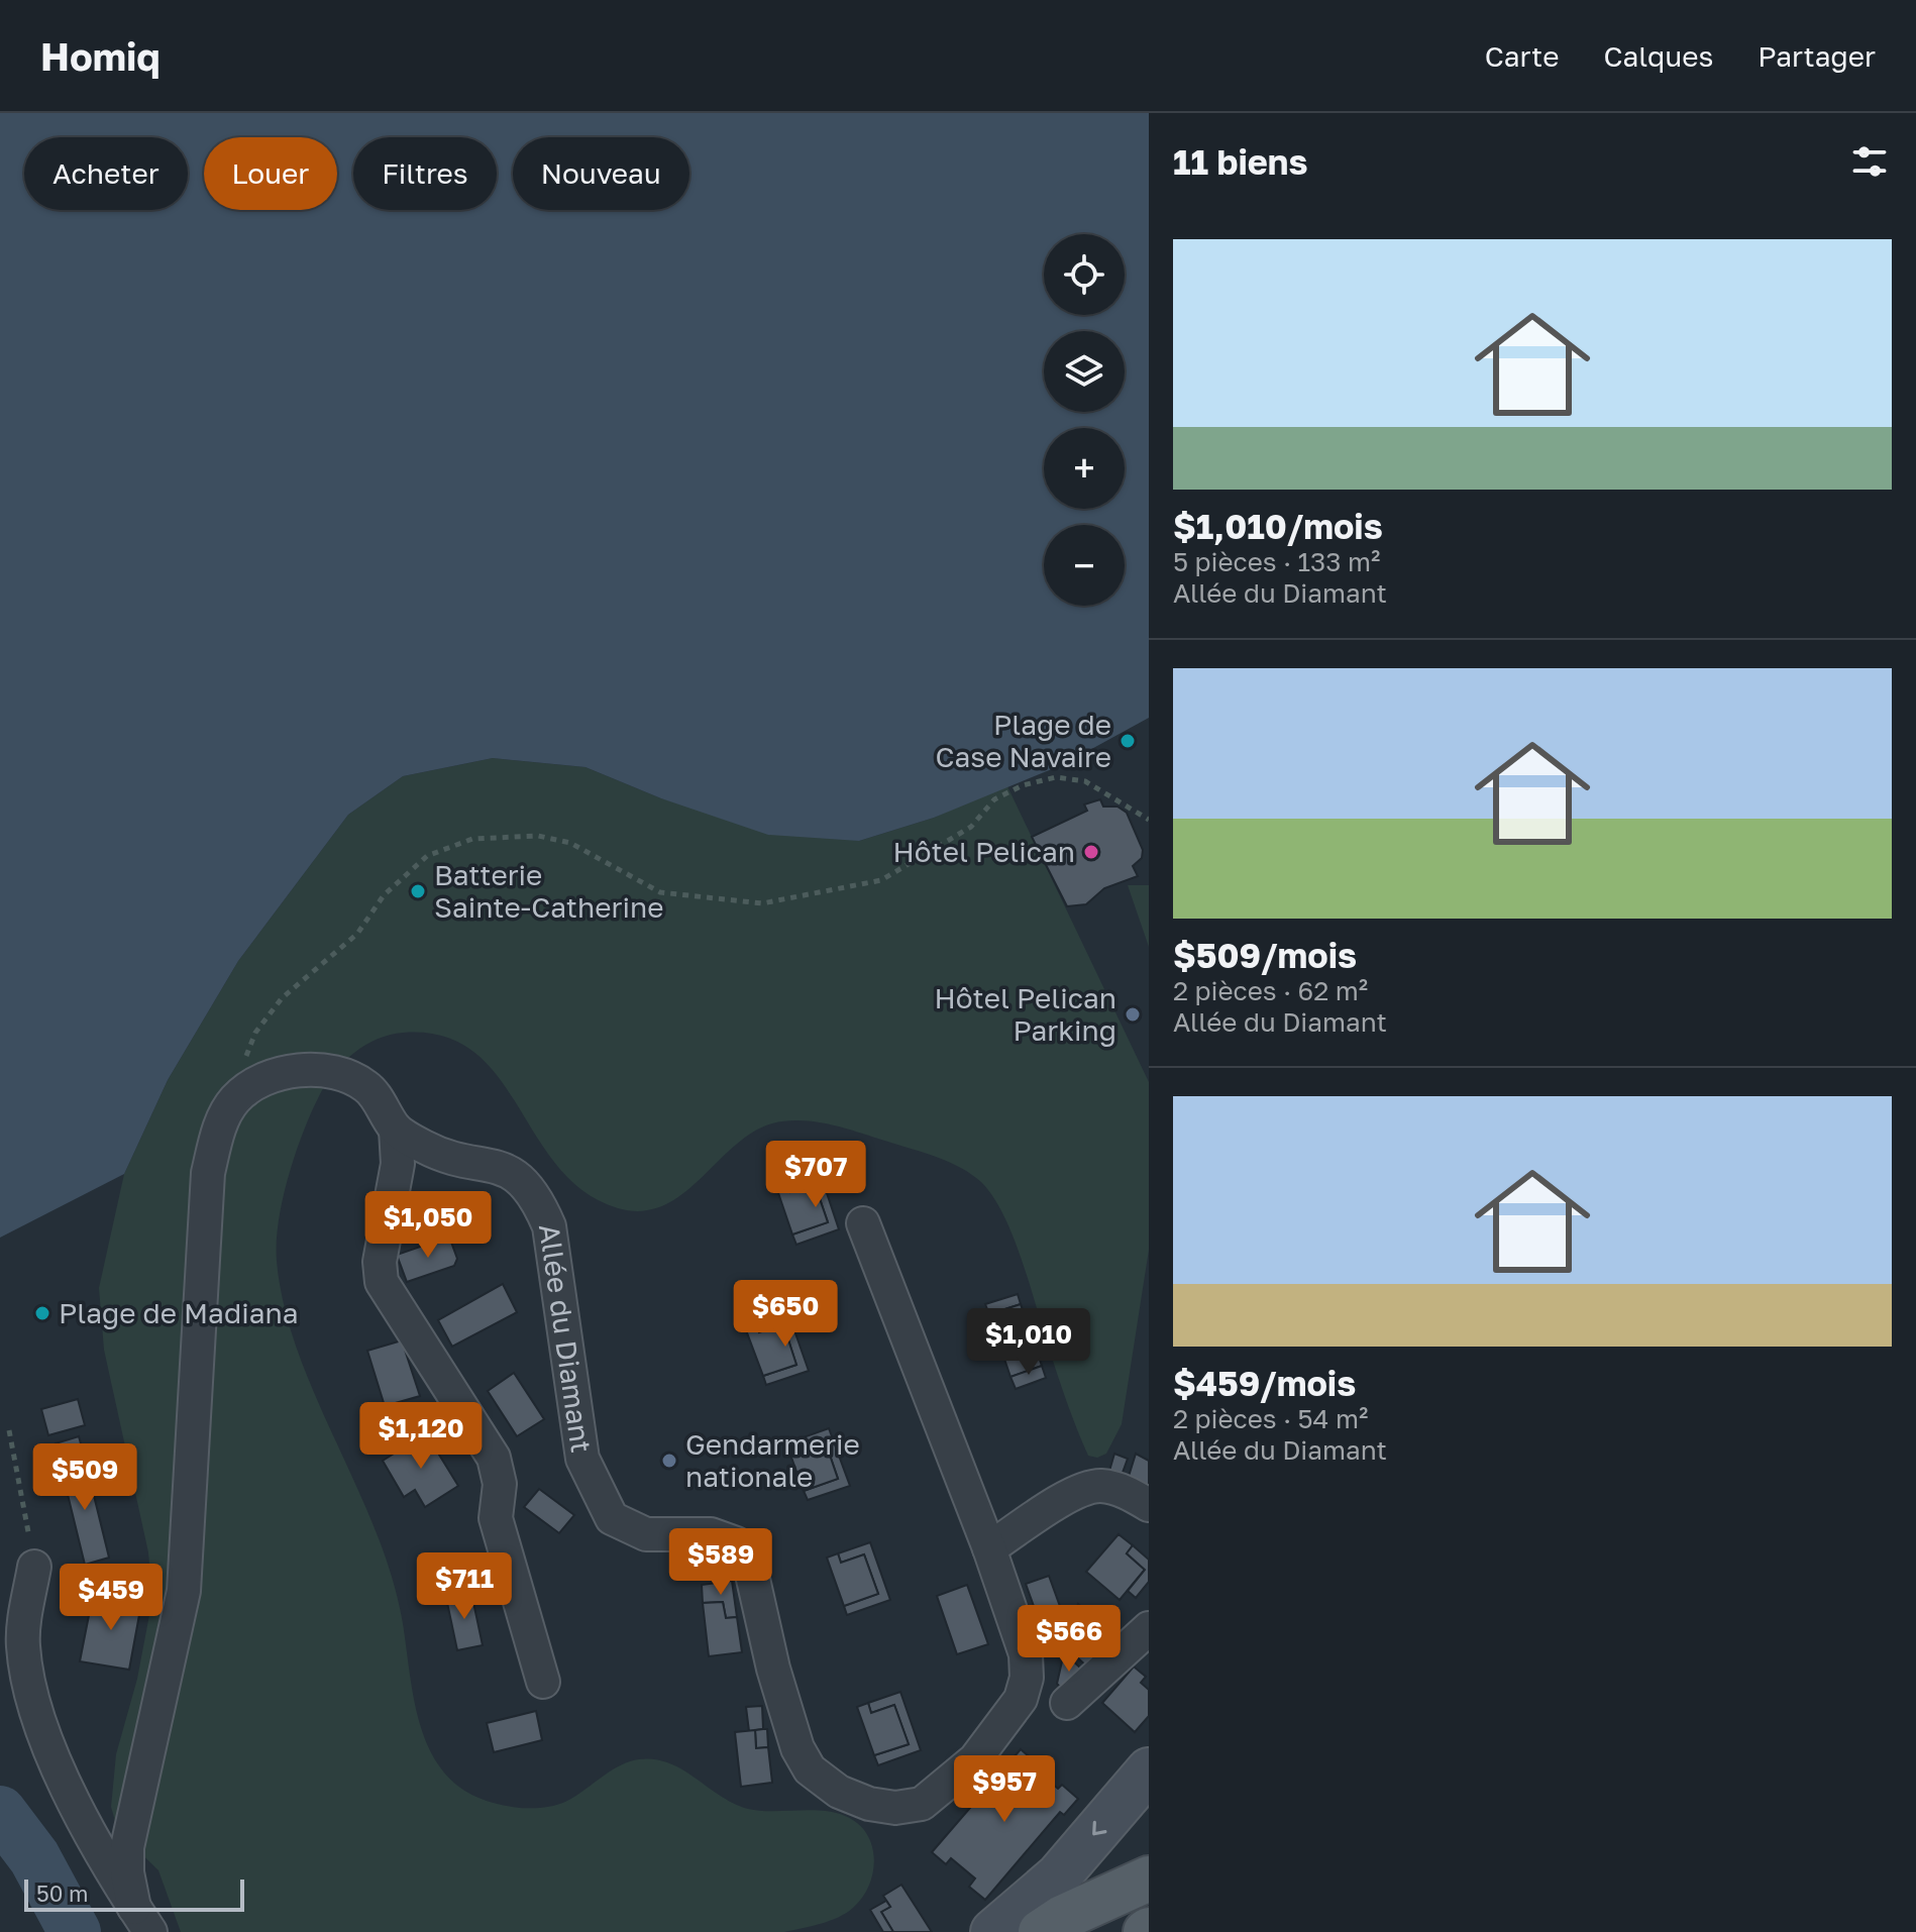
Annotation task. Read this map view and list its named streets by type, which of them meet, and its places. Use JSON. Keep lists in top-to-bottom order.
{
  "streets": {
    "street": ["Allée du Diamant"]
  },
  "places": [
    "Plage de Case Navaire",
    "Hôtel Pelican",
    "Batterie Sainte-Catherine",
    "Hôtel Pelican Parking",
    "Plage de Madiana",
    "Gendarmerie nationale"
  ],
  "scale_bar": "50 m",
  "page": {
    "header": "Homiq",
    "nav": ["Carte", "Calques", "Partager"],
    "heading": "11 biens",
    "chip": [
      "Acheter",
      "Louer",
      "Filtres",
      "Nouveau"
    ],
    "list": [
      {
        "name": "$1,010/mois",
        "note": "5 pièces · 133 m² · Allée du Diamant"
      },
      {
        "name": "$509/mois",
        "note": "2 pièces · 62 m² · Allée du Diamant"
      },
      {
        "name": "$459/mois",
        "note": "2 pièces · 54 m² · Allée du Diamant"
      }
    ],
    "map_buttons": ["+", "−"],
    "price": [
      "$707",
      "$1,050",
      "$650",
      "$1,010",
      "$1,120",
      "$509",
      "$589",
      "$711",
      "$459",
      "$566",
      "$957"
    ],
    "scale": "50 m"
  }
}
